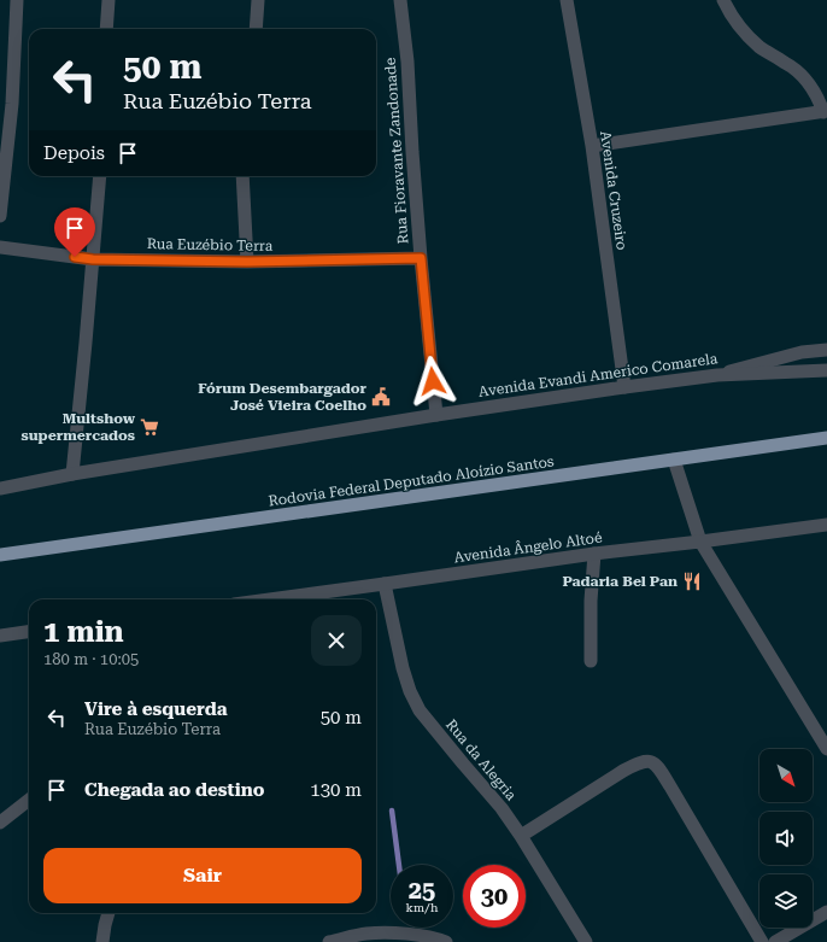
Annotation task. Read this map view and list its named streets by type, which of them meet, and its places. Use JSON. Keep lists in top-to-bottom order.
{
  "streets": {
    "highway": ["Rodovia Federal Deputado Aloízio Santos"],
    "street": [
      "Rua Fioravante Zandonade",
      "Avenida Cruzeiro",
      "Rua Euzébio Terra",
      "Avenida Evandi Americo Comarela",
      "Avenida Ângelo Altoé",
      "Rua da Alegria"
    ]
  },
  "crossings": [
    ["Rua Fioravante Zandonade", "Rua Euzébio Terra"],
    ["Rua Fioravante Zandonade", "Avenida Evandi Americo Comarela"],
    ["Avenida Cruzeiro", "Avenida Evandi Americo Comarela"],
    ["Avenida Ângelo Altoé", "Rua da Alegria"]
  ],
  "places": {
    "public building": ["Fórum Desembargador José Vieira Coelho"],
    "supermarket": ["Multshow supermercados"],
    "restaurant": ["Padaria Bel Pan"]
  },
  "north": "bottom right",
  "page": {
    "turn": ["50 m", "Rua Euzébio Terra"],
    "then": "Depois",
    "heading": ["1 min", "180 m · 10:05"],
    "list": [
      {
        "name": "Vire à esquerda",
        "note": "Rua Euzébio Terra",
        "value": "50 m"
      },
      {
        "name": "Chegada ao destino",
        "value": "130 m"
      }
    ],
    "buttons": "Sair",
    "speed": "25 km/h",
    "limit": "30"
  }
}
